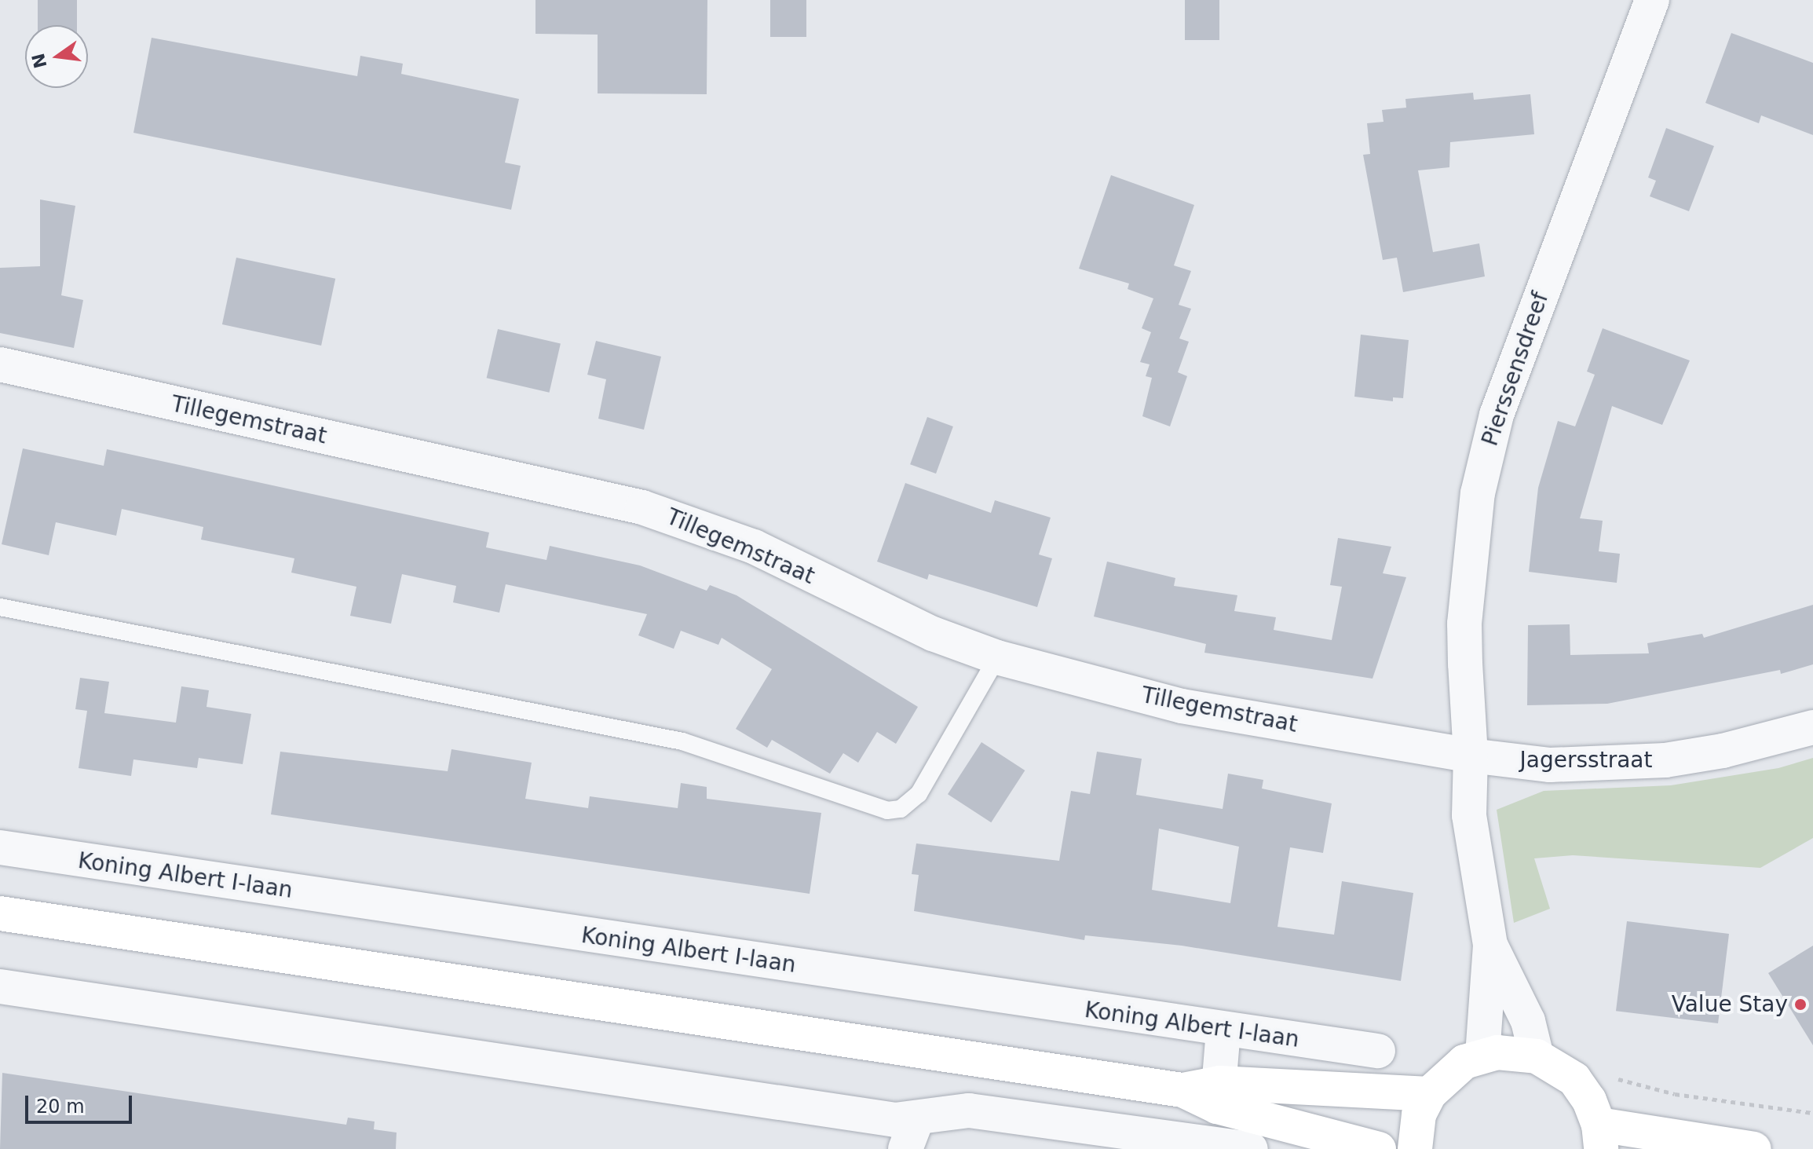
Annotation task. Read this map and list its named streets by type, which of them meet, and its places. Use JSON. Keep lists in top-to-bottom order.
{
  "streets": {
    "street": [
      "Pierssensdreef",
      "Tillegemstraat",
      "Jagersstraat",
      "Koning Albert I-laan"
    ]
  },
  "crossings": [
    ["Pierssensdreef", "Tillegemstraat"],
    ["Pierssensdreef", "Jagersstraat"],
    ["Tillegemstraat", "Jagersstraat"]
  ],
  "places": ["Value Stay"],
  "scale_bar": "20 m",
  "north": "left"
}
